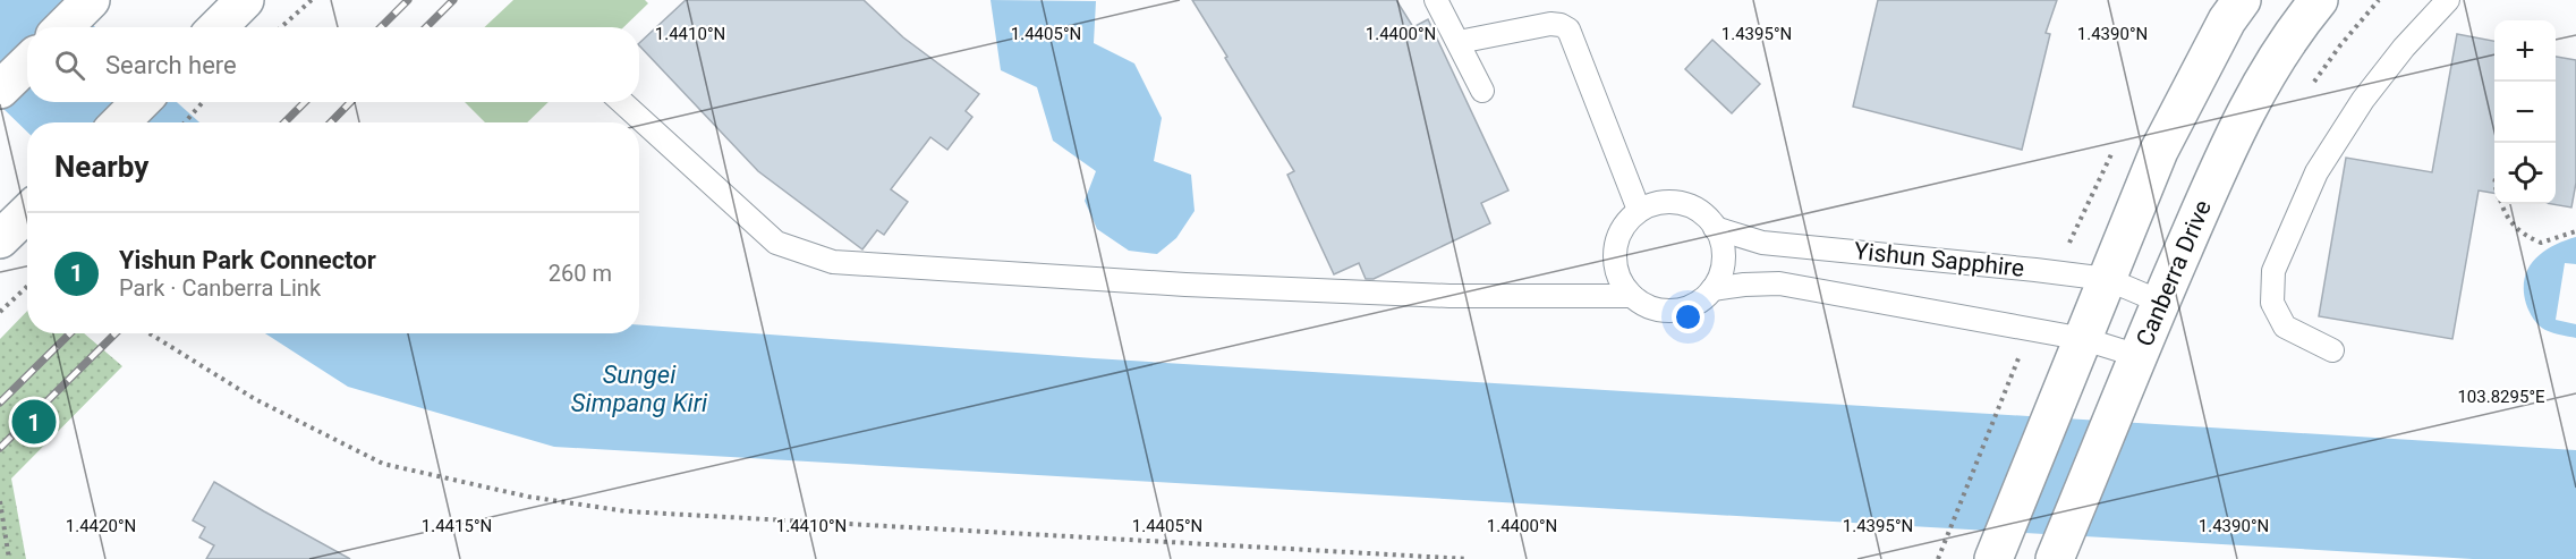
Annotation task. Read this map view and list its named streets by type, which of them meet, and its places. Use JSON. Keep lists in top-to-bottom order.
{
  "streets": {
    "street": ["Canberra Drive"],
    "lane": ["Yishun Sapphire"]
  },
  "crossings": [
    ["Yishun Sapphire", "Canberra Drive"]
  ],
  "water": ["Sungei Simpang Kiri"],
  "page": {
    "map_buttons": ["+", "−"],
    "search": "Search here",
    "heading": "Nearby",
    "list": [
      {
        "mark": "1",
        "name": "Yishun Park Connector",
        "note": "Park · Canberra Link",
        "value": "260 m"
      }
    ],
    "pins": "1"
  },
  "coordinates": [
    "1.4410°N",
    "1.4405°N",
    "1.4400°N",
    "1.4395°N",
    "1.4390°N",
    "103.8295°E",
    "1.4420°N",
    "1.4415°N"
  ]
}
